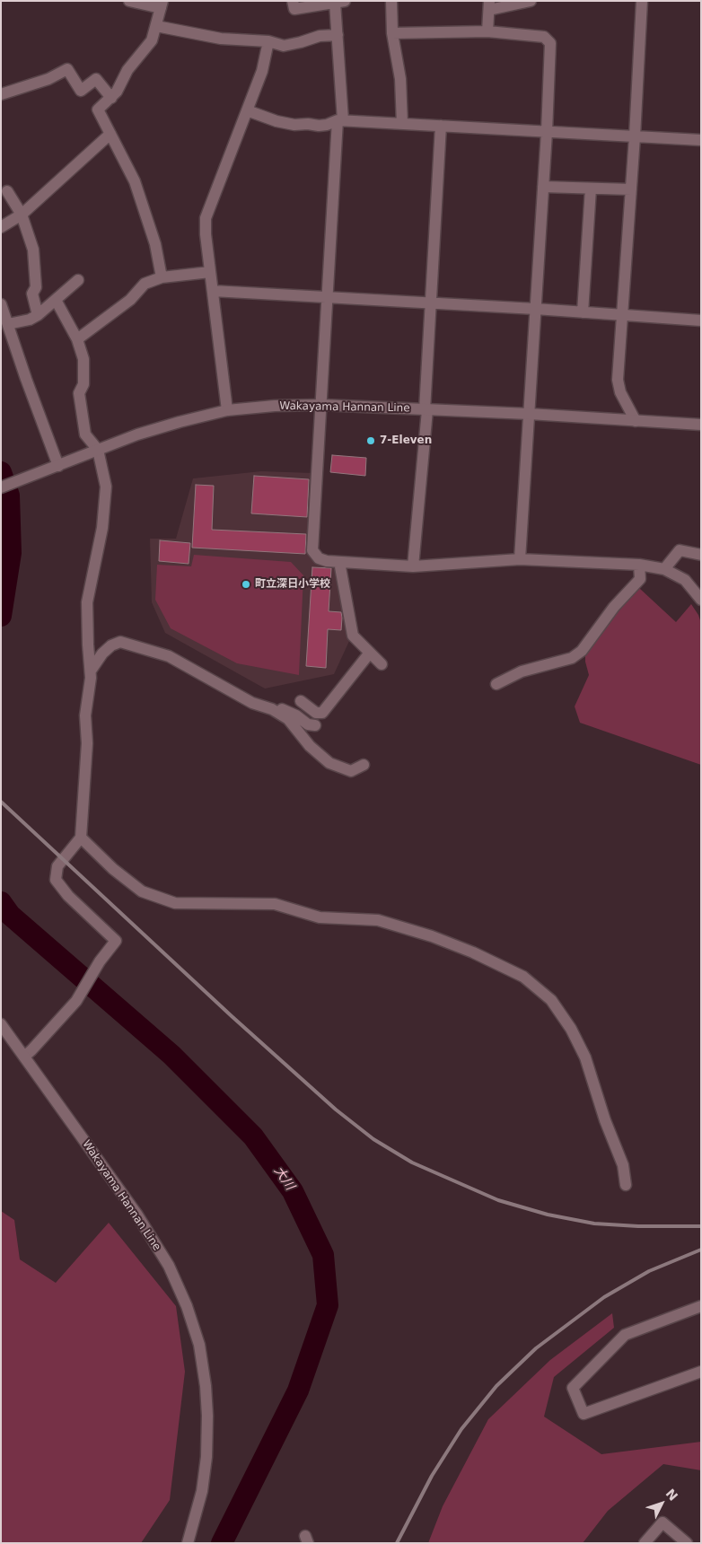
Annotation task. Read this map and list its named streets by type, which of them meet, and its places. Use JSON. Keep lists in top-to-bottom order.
{
  "streets": {
    "street": ["Wakayama Hannan Line"]
  },
  "water": ["大川"],
  "places": ["7-Eleven", "町立深日小学校"],
  "north": "top right"
}
